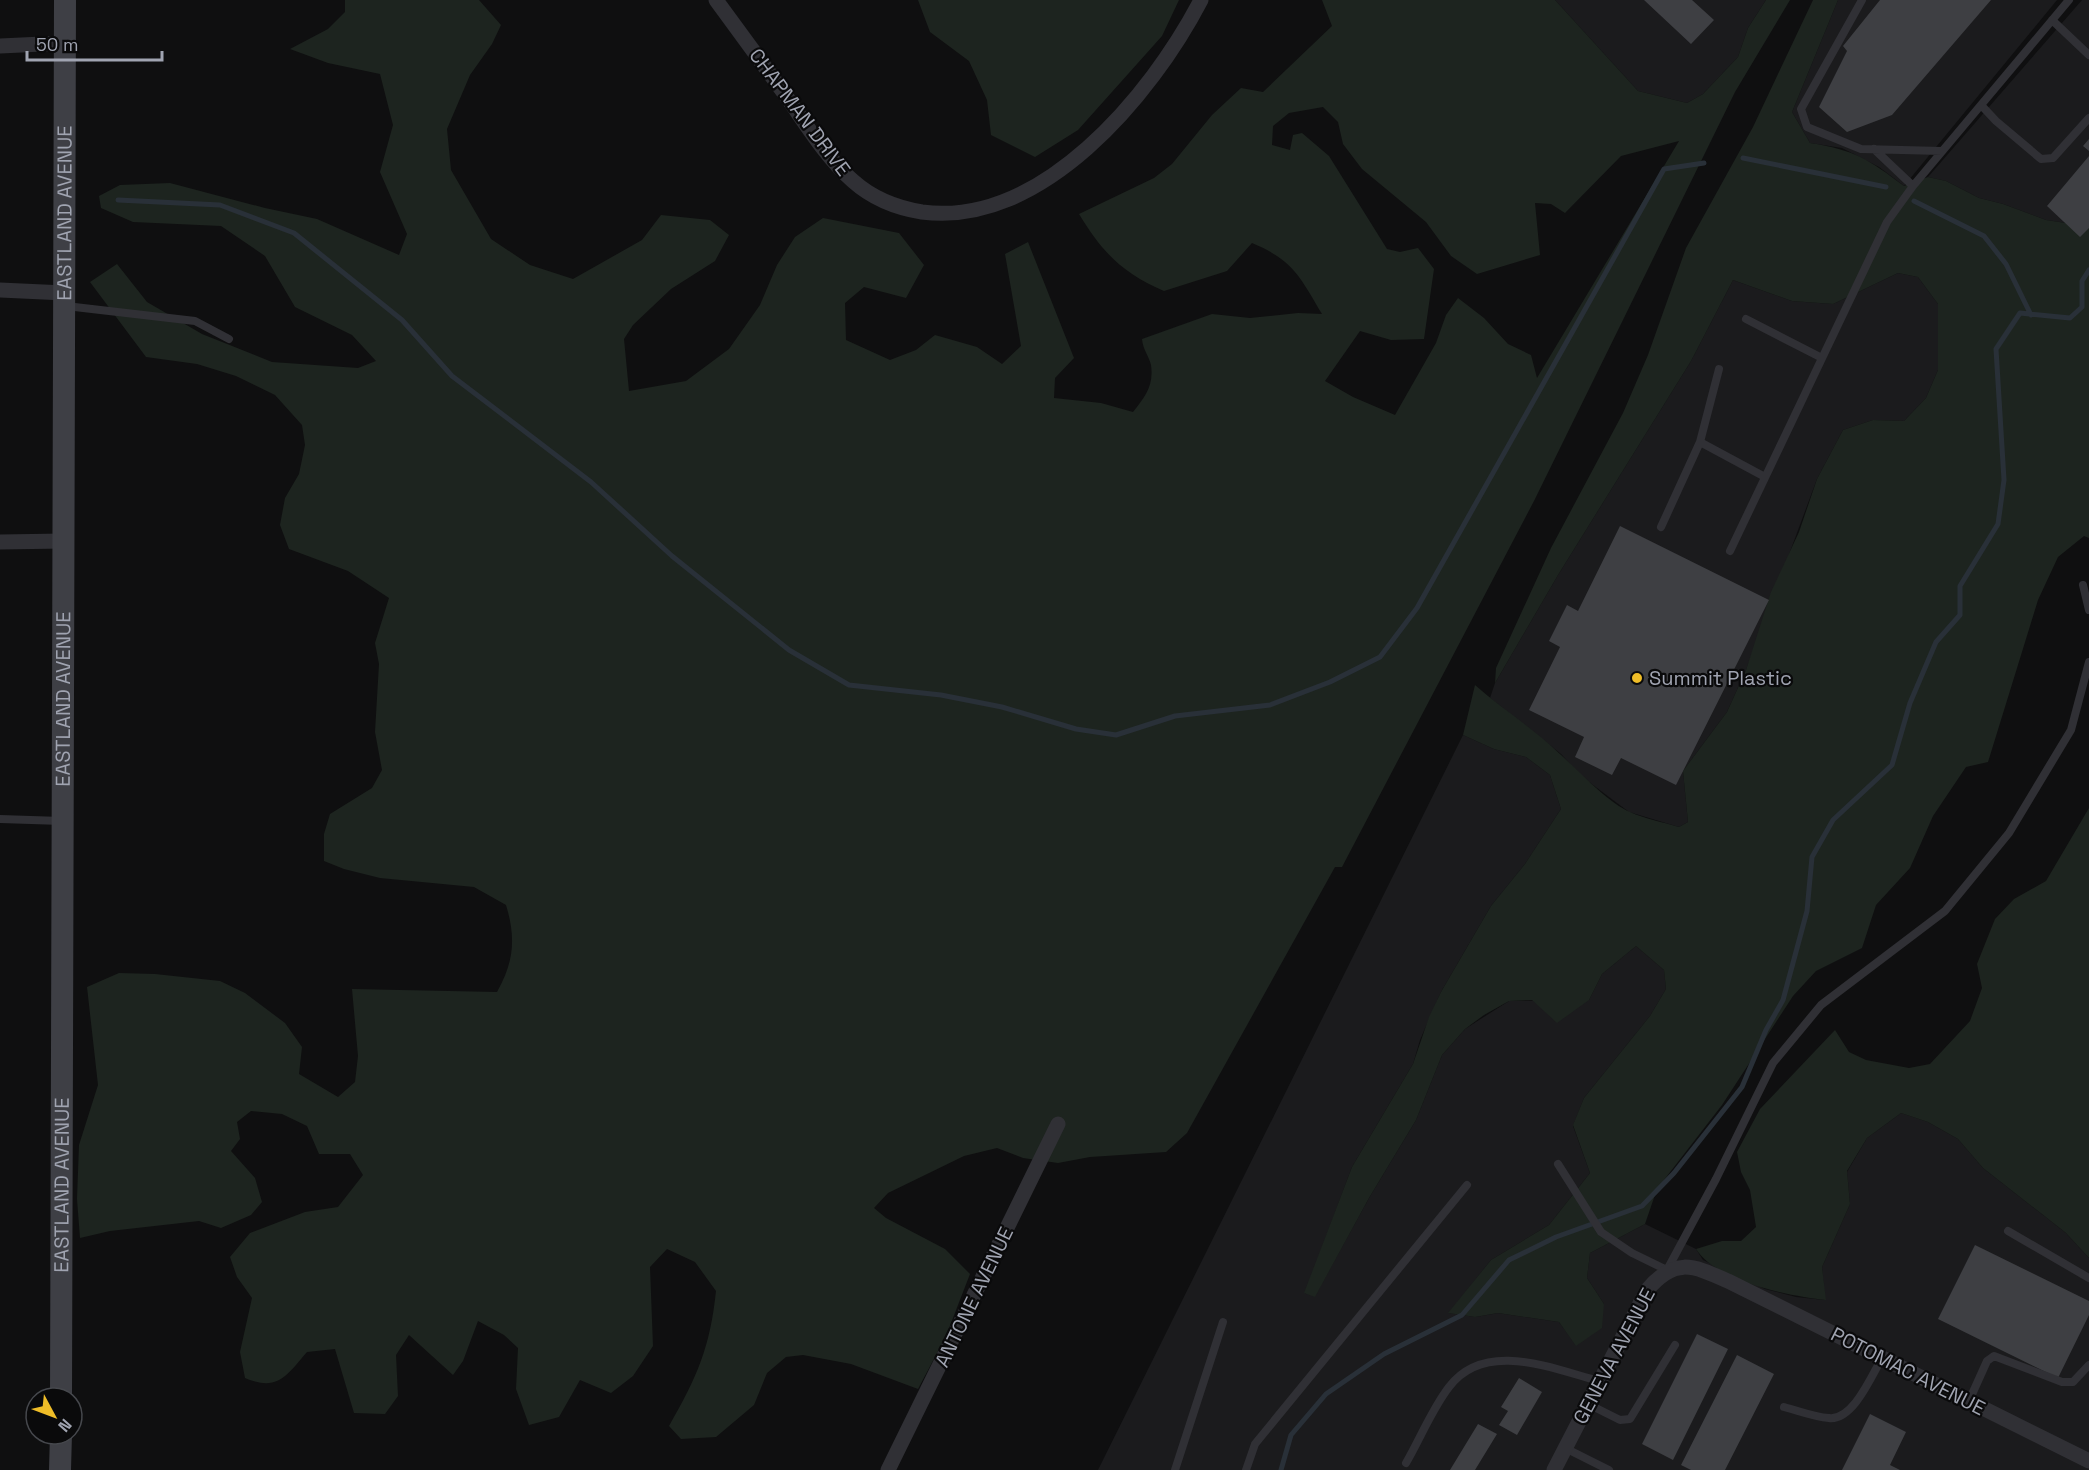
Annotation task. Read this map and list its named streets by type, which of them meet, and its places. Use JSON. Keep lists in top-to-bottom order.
{
  "streets": {
    "street": [
      "CHAPMAN DRIVE",
      "EASTLAND AVENUE",
      "ANTONE AVENUE",
      "GENEVA AVENUE",
      "POTOMAC AVENUE"
    ]
  },
  "crossings": [
    ["GENEVA AVENUE", "POTOMAC AVENUE"]
  ],
  "places": ["Summit Plastic"],
  "scale_bar": "50 m",
  "north": "bottom right"
}
